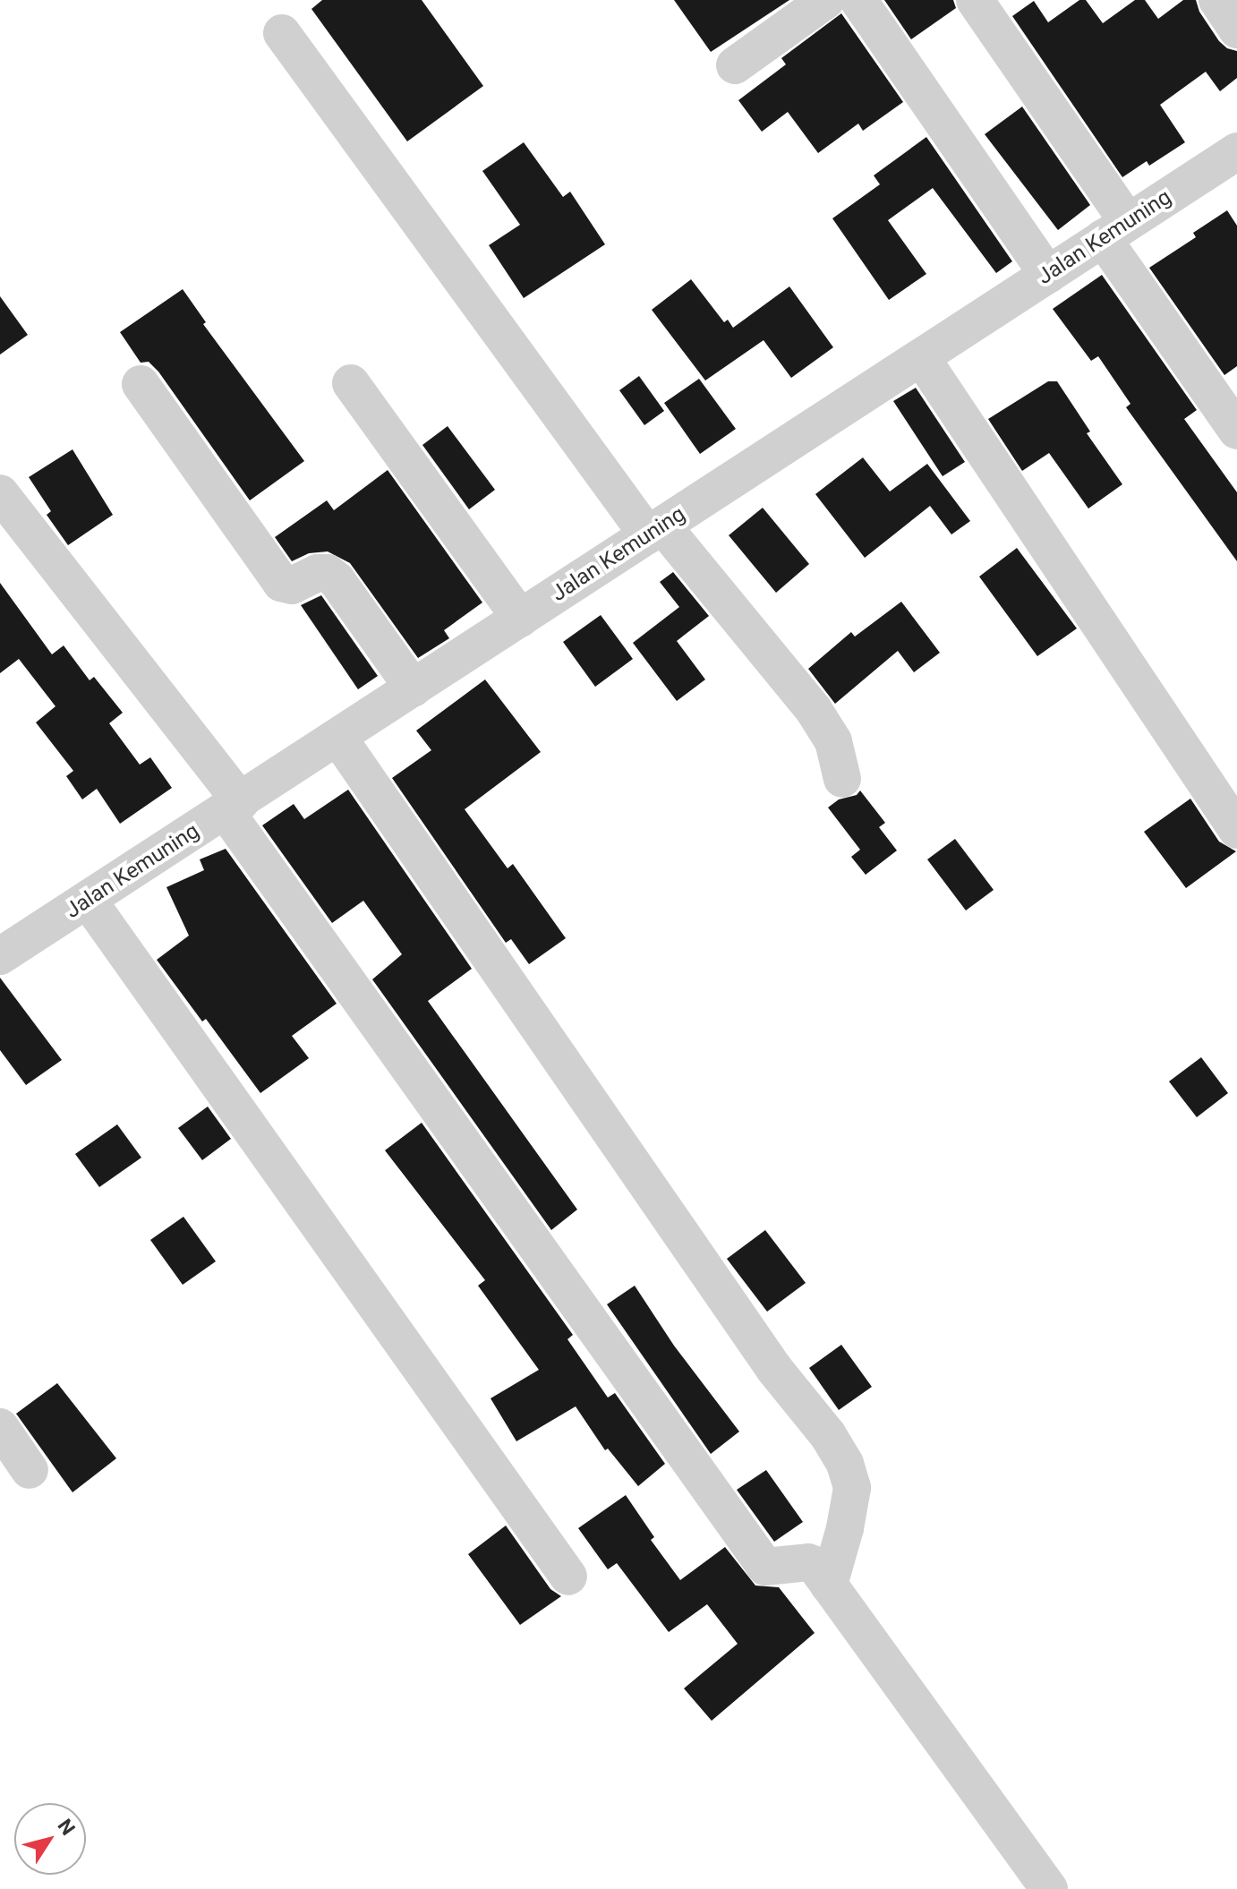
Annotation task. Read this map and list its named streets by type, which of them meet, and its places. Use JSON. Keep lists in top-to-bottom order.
{
  "streets": {
    "street": ["Jalan Kemuning"]
  },
  "north": "top right"
}
